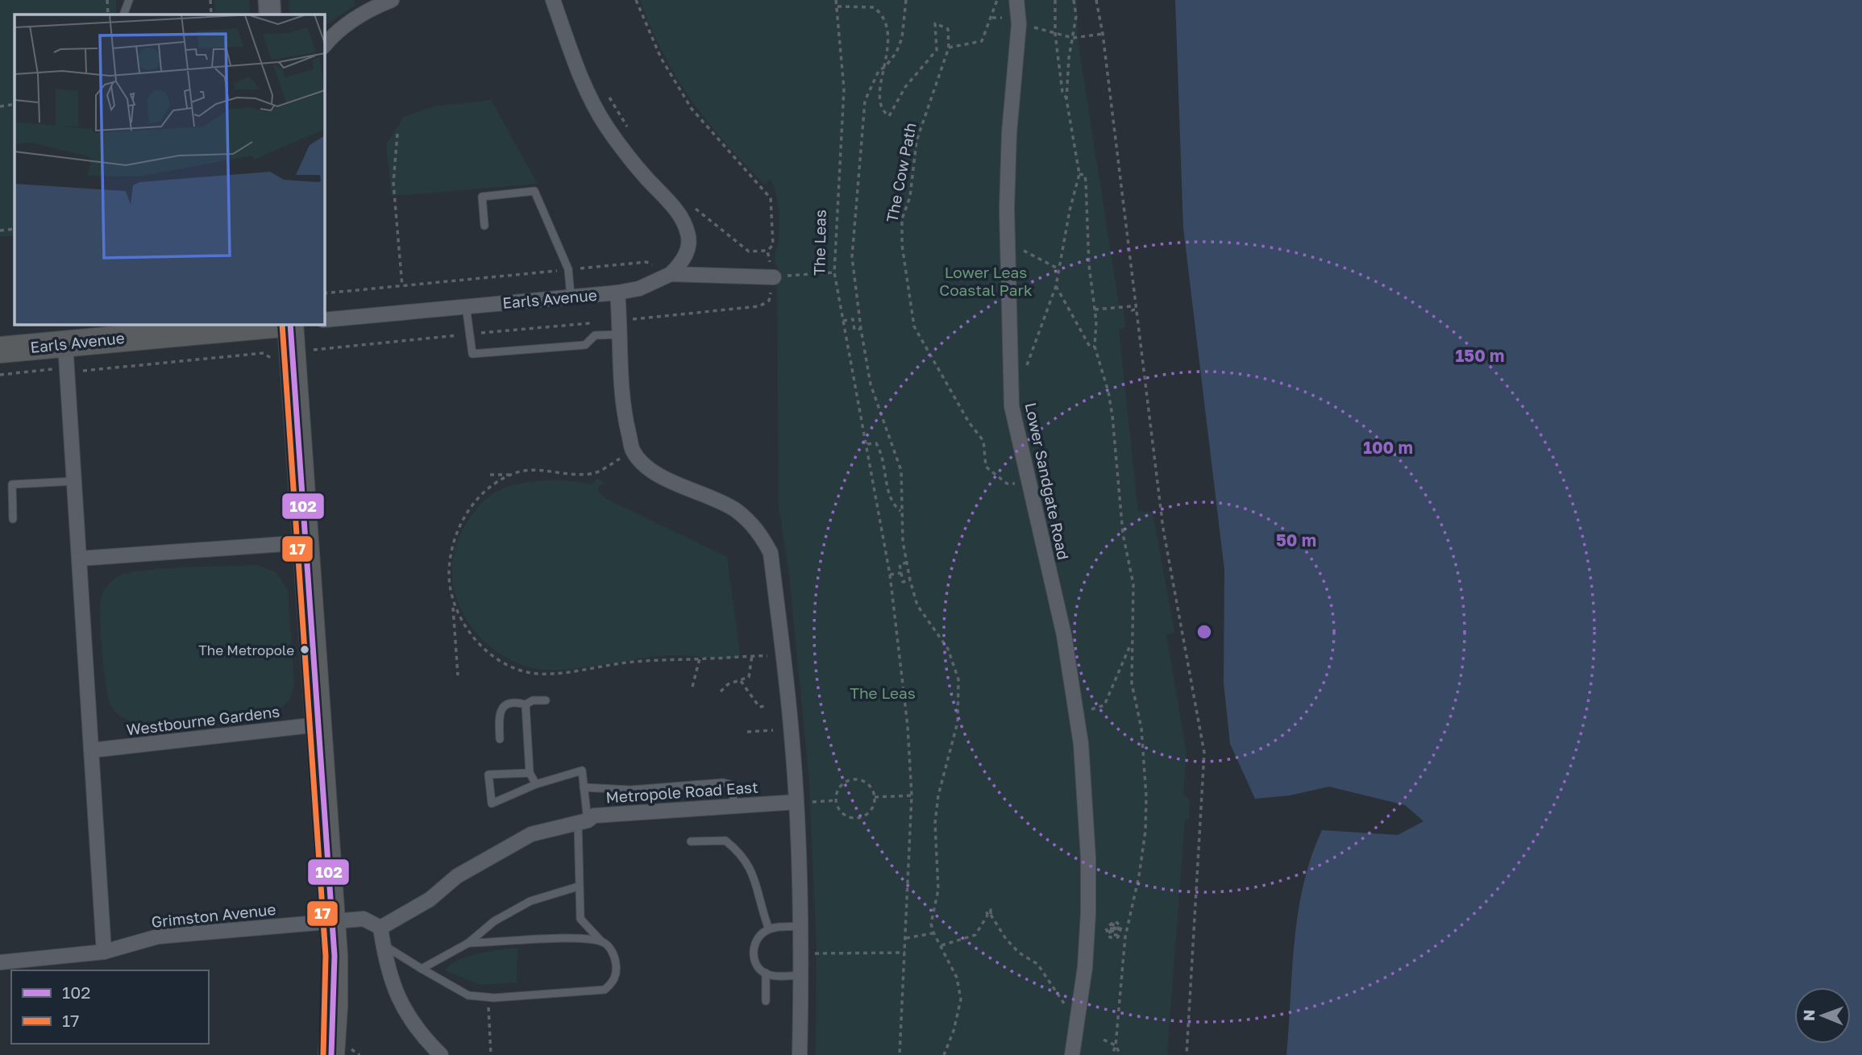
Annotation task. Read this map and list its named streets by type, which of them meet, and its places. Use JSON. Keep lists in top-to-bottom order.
{
  "streets": {
    "highway": ["Earls Avenue"],
    "street": [
      "Lower Sandgate Road",
      "Westbourne Gardens",
      "Metropole Road East",
      "Grimston Avenue"
    ],
    "path": ["The Cow Path", "The Leas"]
  },
  "crossings": [
    ["The Cow Path", "Lower Sandgate Road"]
  ],
  "parks": ["Lower Leas Coastal Park", "The Leas"],
  "places": ["The Metropole"],
  "lines": ["transit line 102", "transit line 17"],
  "legend": ["102", "17"],
  "north": "left",
  "rings": ["150 m", "100 m", "50 m"]
}
